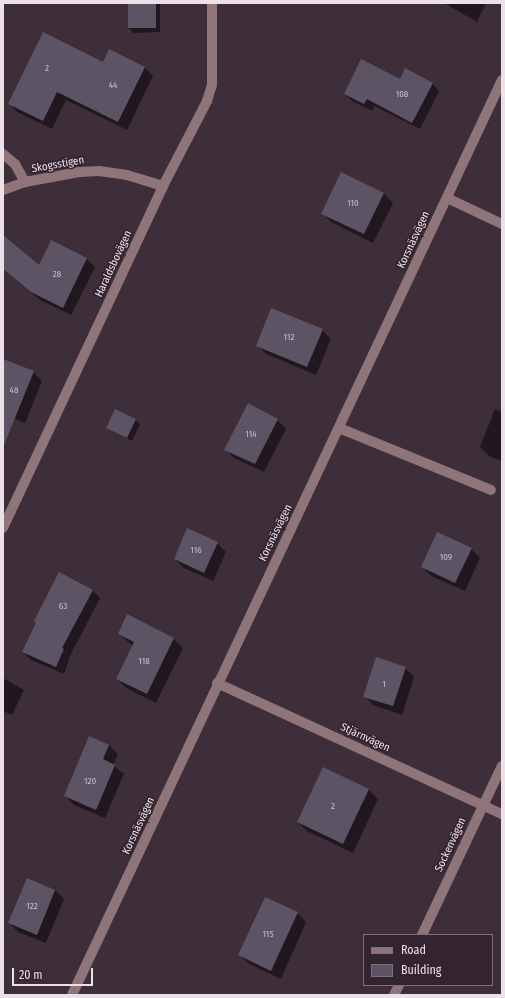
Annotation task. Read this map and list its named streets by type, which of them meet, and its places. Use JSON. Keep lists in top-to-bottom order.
{
  "streets": {
    "street": [
      "Skogsstigen",
      "Korsnäsvägen",
      "Haraldsbovägen",
      "Stjärnvägen",
      "Sockenvägen"
    ]
  },
  "crossings": [
    ["Skogsstigen", "Haraldsbovägen"],
    ["Korsnäsvägen", "Stjärnvägen"],
    ["Stjärnvägen", "Sockenvägen"]
  ],
  "house_numbers": [
    "2",
    "44",
    "108",
    "110",
    "28",
    "112",
    "48",
    "114",
    "116",
    "109",
    "63",
    "118",
    "1",
    "120",
    "2",
    "122",
    "115"
  ],
  "legend": ["Road", "Building"],
  "scale_bar": "20 m"
}
